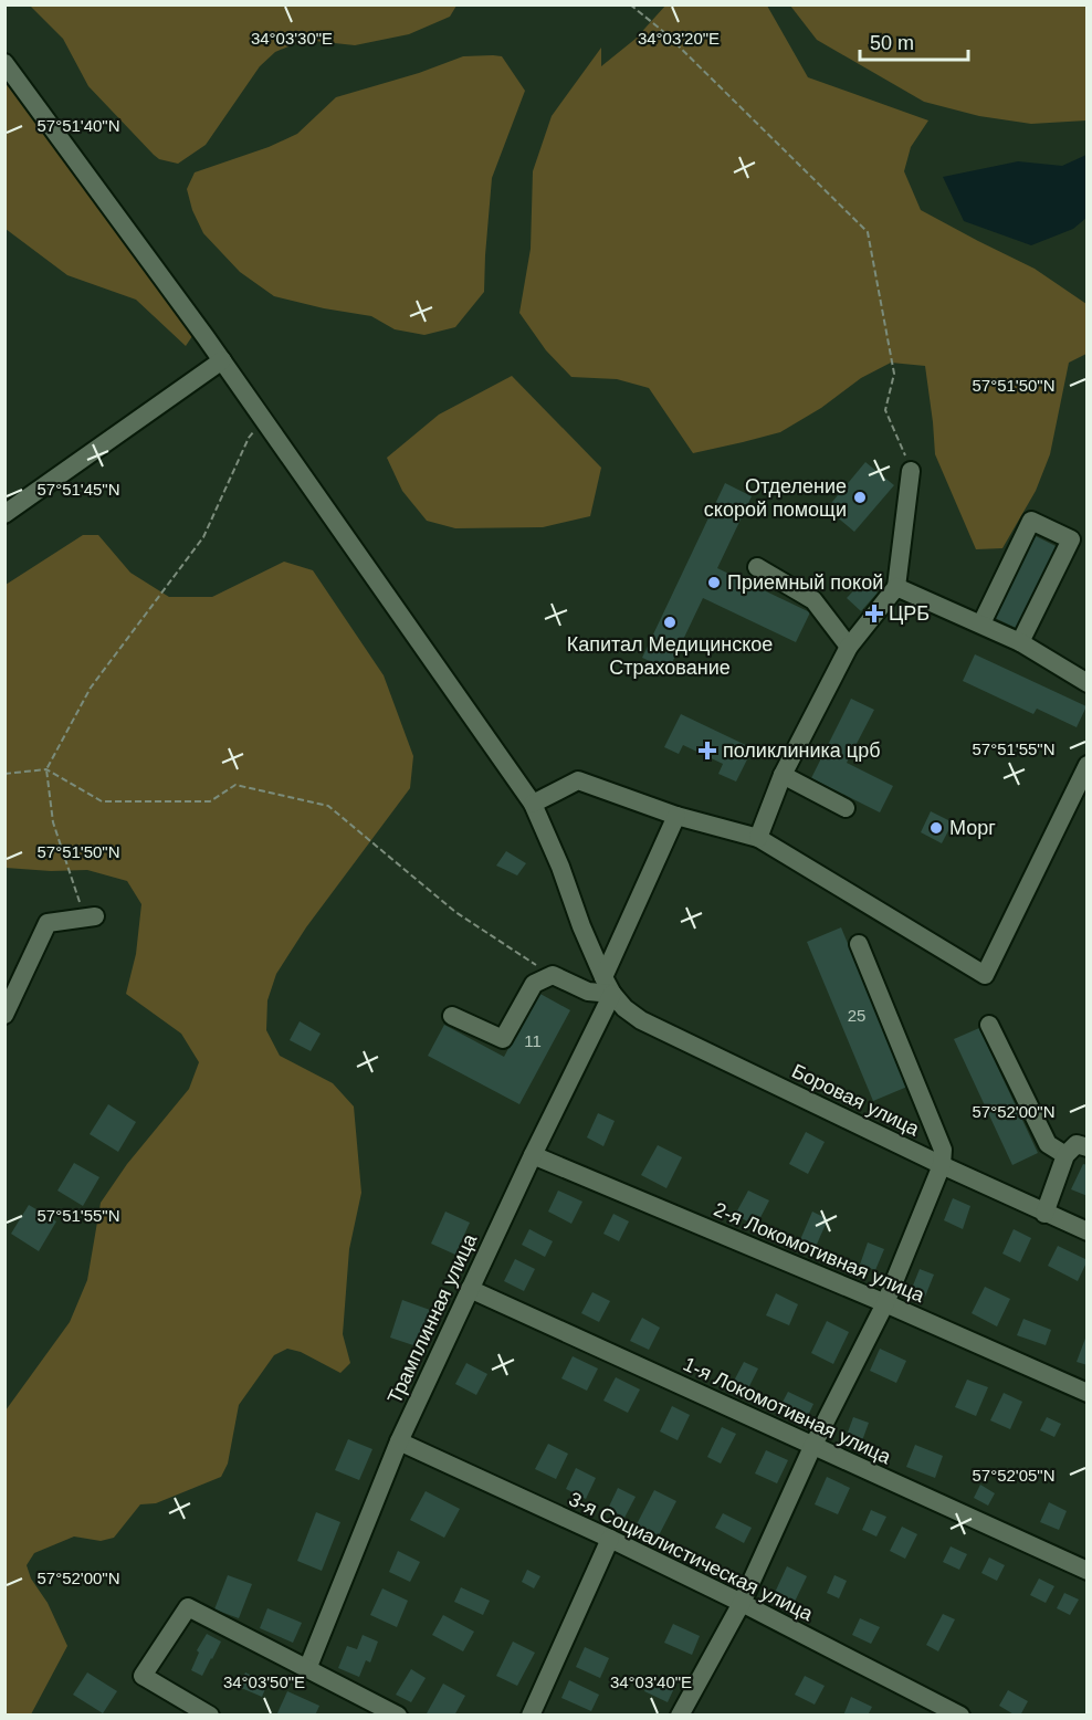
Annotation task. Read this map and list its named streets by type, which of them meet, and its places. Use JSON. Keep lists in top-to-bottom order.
{
  "streets": {
    "street": [
      "Боровая улица",
      "2-я Локомотивная улица",
      "Трамплинная улица",
      "1-я Локомотивная улица",
      "3-я Социалистическая улица"
    ]
  },
  "crossings": [
    ["Боровая улица", "Трамплинная улица"],
    ["2-я Локомотивная улица", "Трамплинная улица"],
    ["Трамплинная улица", "1-я Локомотивная улица"],
    ["Трамплинная улица", "3-я Социалистическая улица"]
  ],
  "places": {
    "other": [
      "Отделение скорой помощи",
      "Приемный покой",
      "Капитал Медицинское Страхование",
      "Морг"
    ],
    "health": ["ЦРБ", "поликлиника црб"]
  },
  "house_numbers": ["25", "11"],
  "scale_bar": "50 m",
  "coordinates": [
    "34°03'30\"E",
    "34°03'20\"E",
    "57°51'40\"N",
    "57°51'50\"N",
    "57°51'45\"N",
    "57°51'55\"N",
    "57°52'00\"N",
    "57°52'05\"N",
    "34°03'50\"E",
    "34°03'40\"E"
  ]
}
